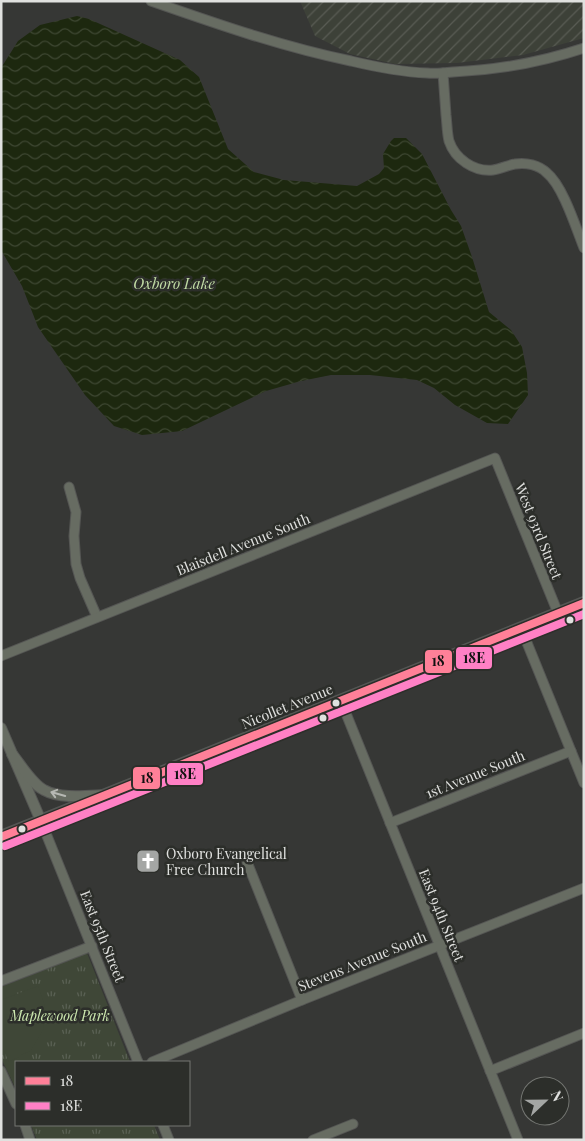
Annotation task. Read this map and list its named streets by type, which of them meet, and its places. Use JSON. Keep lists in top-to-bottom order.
{
  "streets": {
    "main road": ["Nicollet Avenue"],
    "street": [
      "West 93rd Street",
      "Blaisdell Avenue South",
      "1st Avenue South",
      "East 94th Street",
      "East 95th Street",
      "Stevens Avenue South"
    ]
  },
  "crossings": [
    ["West 93rd Street", "Blaisdell Avenue South"],
    ["West 93rd Street", "Nicollet Avenue"],
    ["Nicollet Avenue", "East 94th Street"],
    ["Nicollet Avenue", "East 95th Street"],
    ["1st Avenue South", "East 94th Street"],
    ["East 94th Street", "Stevens Avenue South"]
  ],
  "water": ["Oxboro Lake"],
  "parks": ["Maplewood Park"],
  "places": {
    "church": ["Oxboro Evangelical Free Church"]
  },
  "lines": ["transit line 18", "transit line 18E"],
  "legend": ["18", "18E"],
  "north": "right"
}
